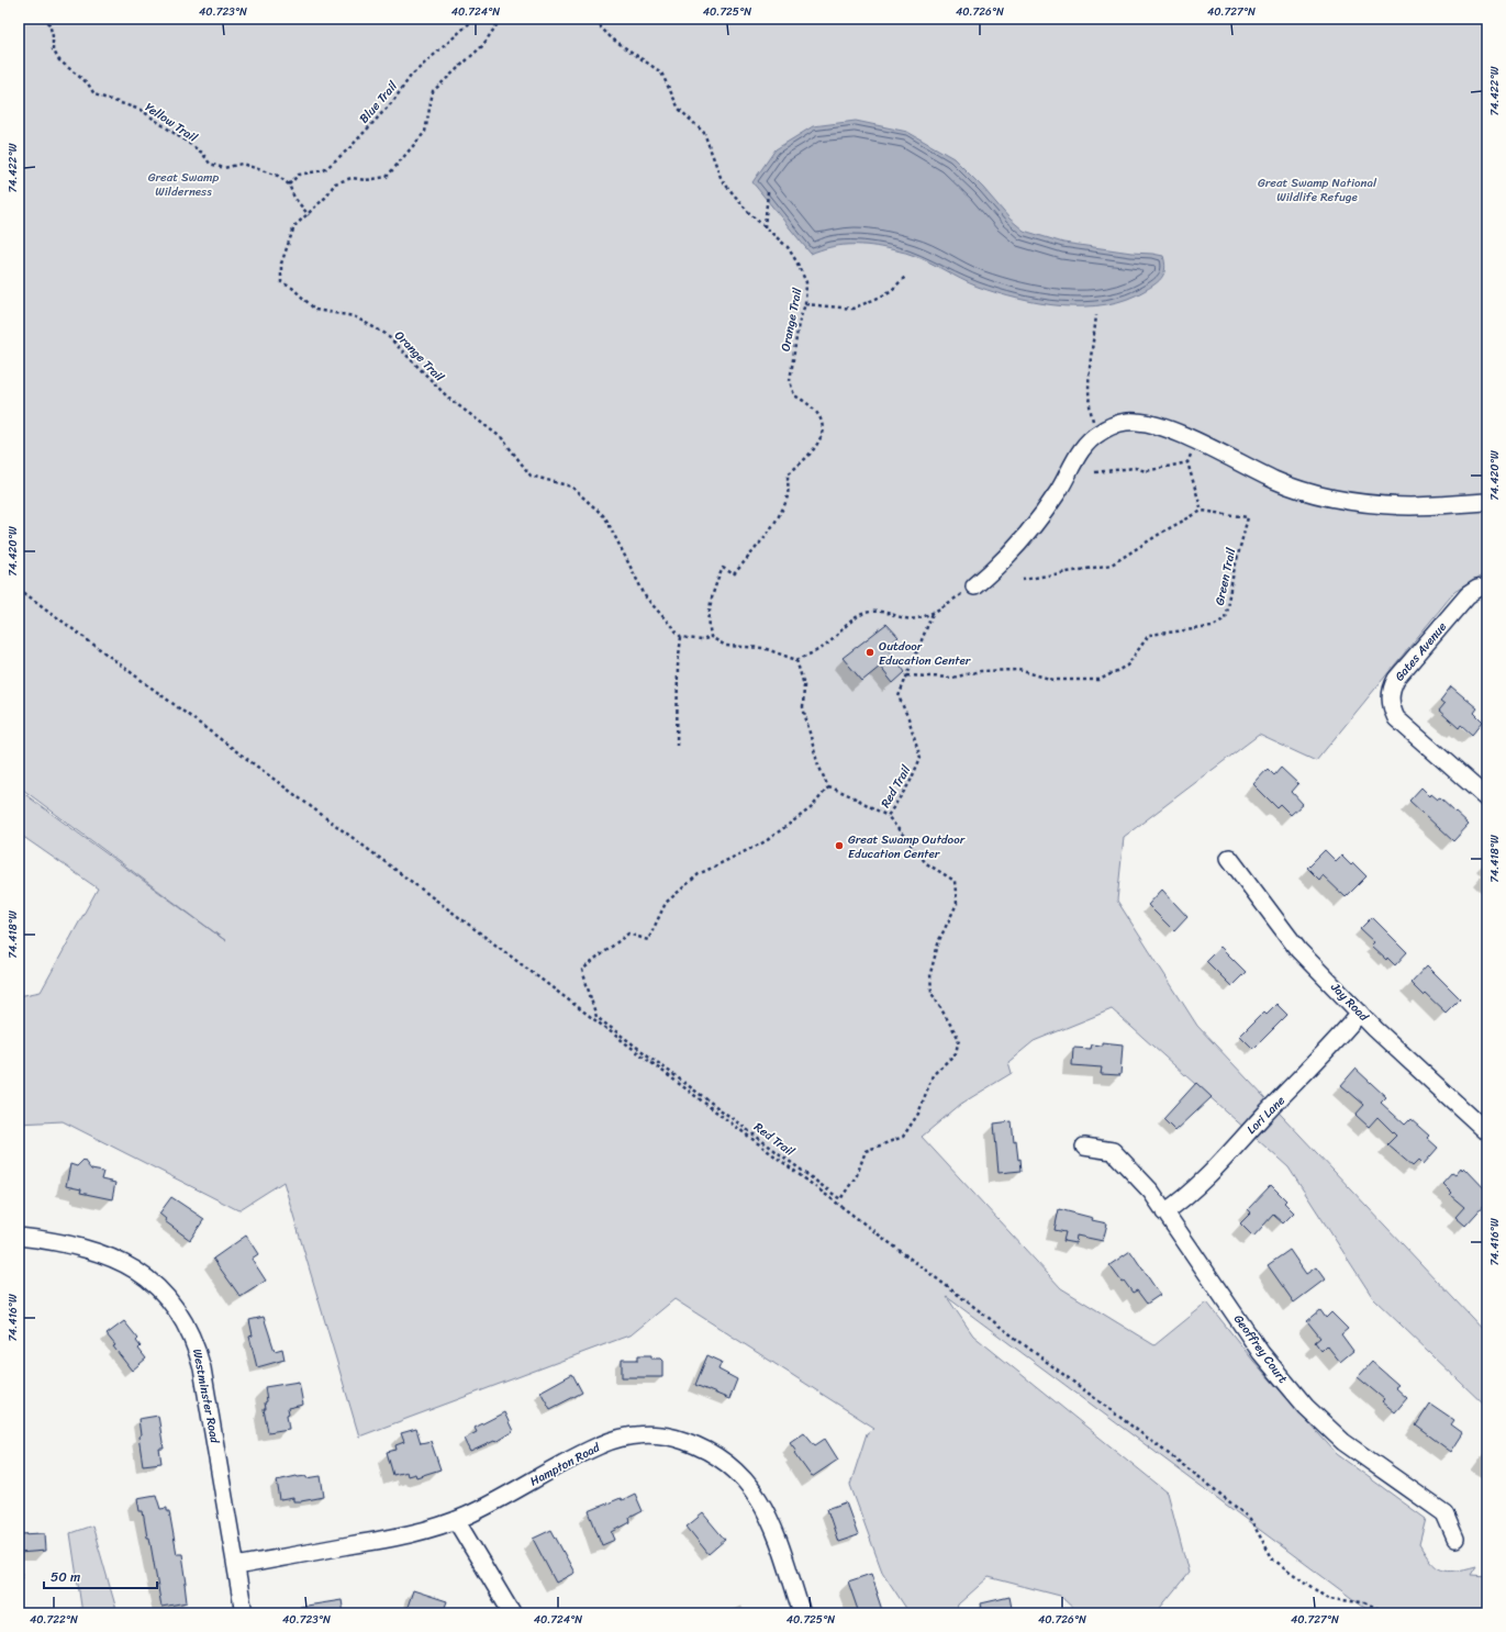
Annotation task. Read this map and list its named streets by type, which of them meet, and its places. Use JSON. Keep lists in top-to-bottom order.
{
  "streets": {
    "street": [
      "Gates Avenue",
      "Jay Road",
      "Lori Lane",
      "Geoffrey Court",
      "Westminster Road",
      "Hampton Road"
    ],
    "path": [
      "Blue Trail",
      "Yellow Trail",
      "Orange Trail",
      "Green Trail",
      "Red Trail"
    ]
  },
  "crossings": [
    ["Blue Trail", "Yellow Trail"],
    ["Green Trail", "Red Trail"],
    ["Jay Road", "Lori Lane"],
    ["Lori Lane", "Geoffrey Court"],
    ["Westminster Road", "Hampton Road"]
  ],
  "parks": ["Great Swamp Wilderness", "Great Swamp National Wildlife Refuge"],
  "places": ["Outdoor Education Center", "Great Swamp Outdoor Education Center"],
  "scale_bar": "50 m",
  "coordinates": [
    "40.723°N",
    "40.724°N",
    "40.725°N",
    "40.726°N",
    "40.727°N",
    "74.422°W",
    "74.420°W",
    "74.418°W",
    "74.416°W",
    "40.722°N"
  ]
}
